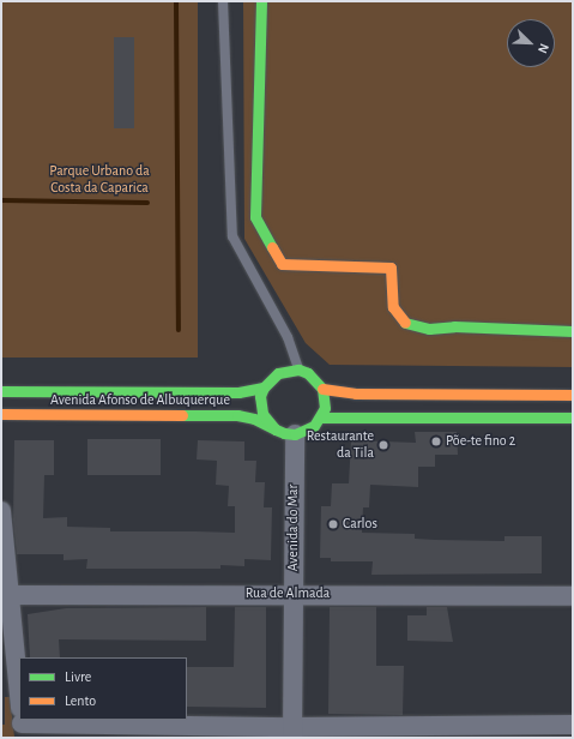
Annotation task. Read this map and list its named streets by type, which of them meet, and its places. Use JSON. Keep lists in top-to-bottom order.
{
  "streets": {
    "main road": ["Avenida Afonso de Albuquerque"],
    "street": ["Avenida do Mar", "Rua de Almada"]
  },
  "crossings": [
    ["Avenida Afonso de Albuquerque", "Avenida do Mar"],
    ["Avenida do Mar", "Rua de Almada"]
  ],
  "parks": ["Parque Urbano da Costa da Caparica"],
  "places": ["Põe-te fino 2", "Restaurante da Tila", "Carlos"],
  "legend": ["Livre", "Lento"],
  "north": "bottom right"
}
